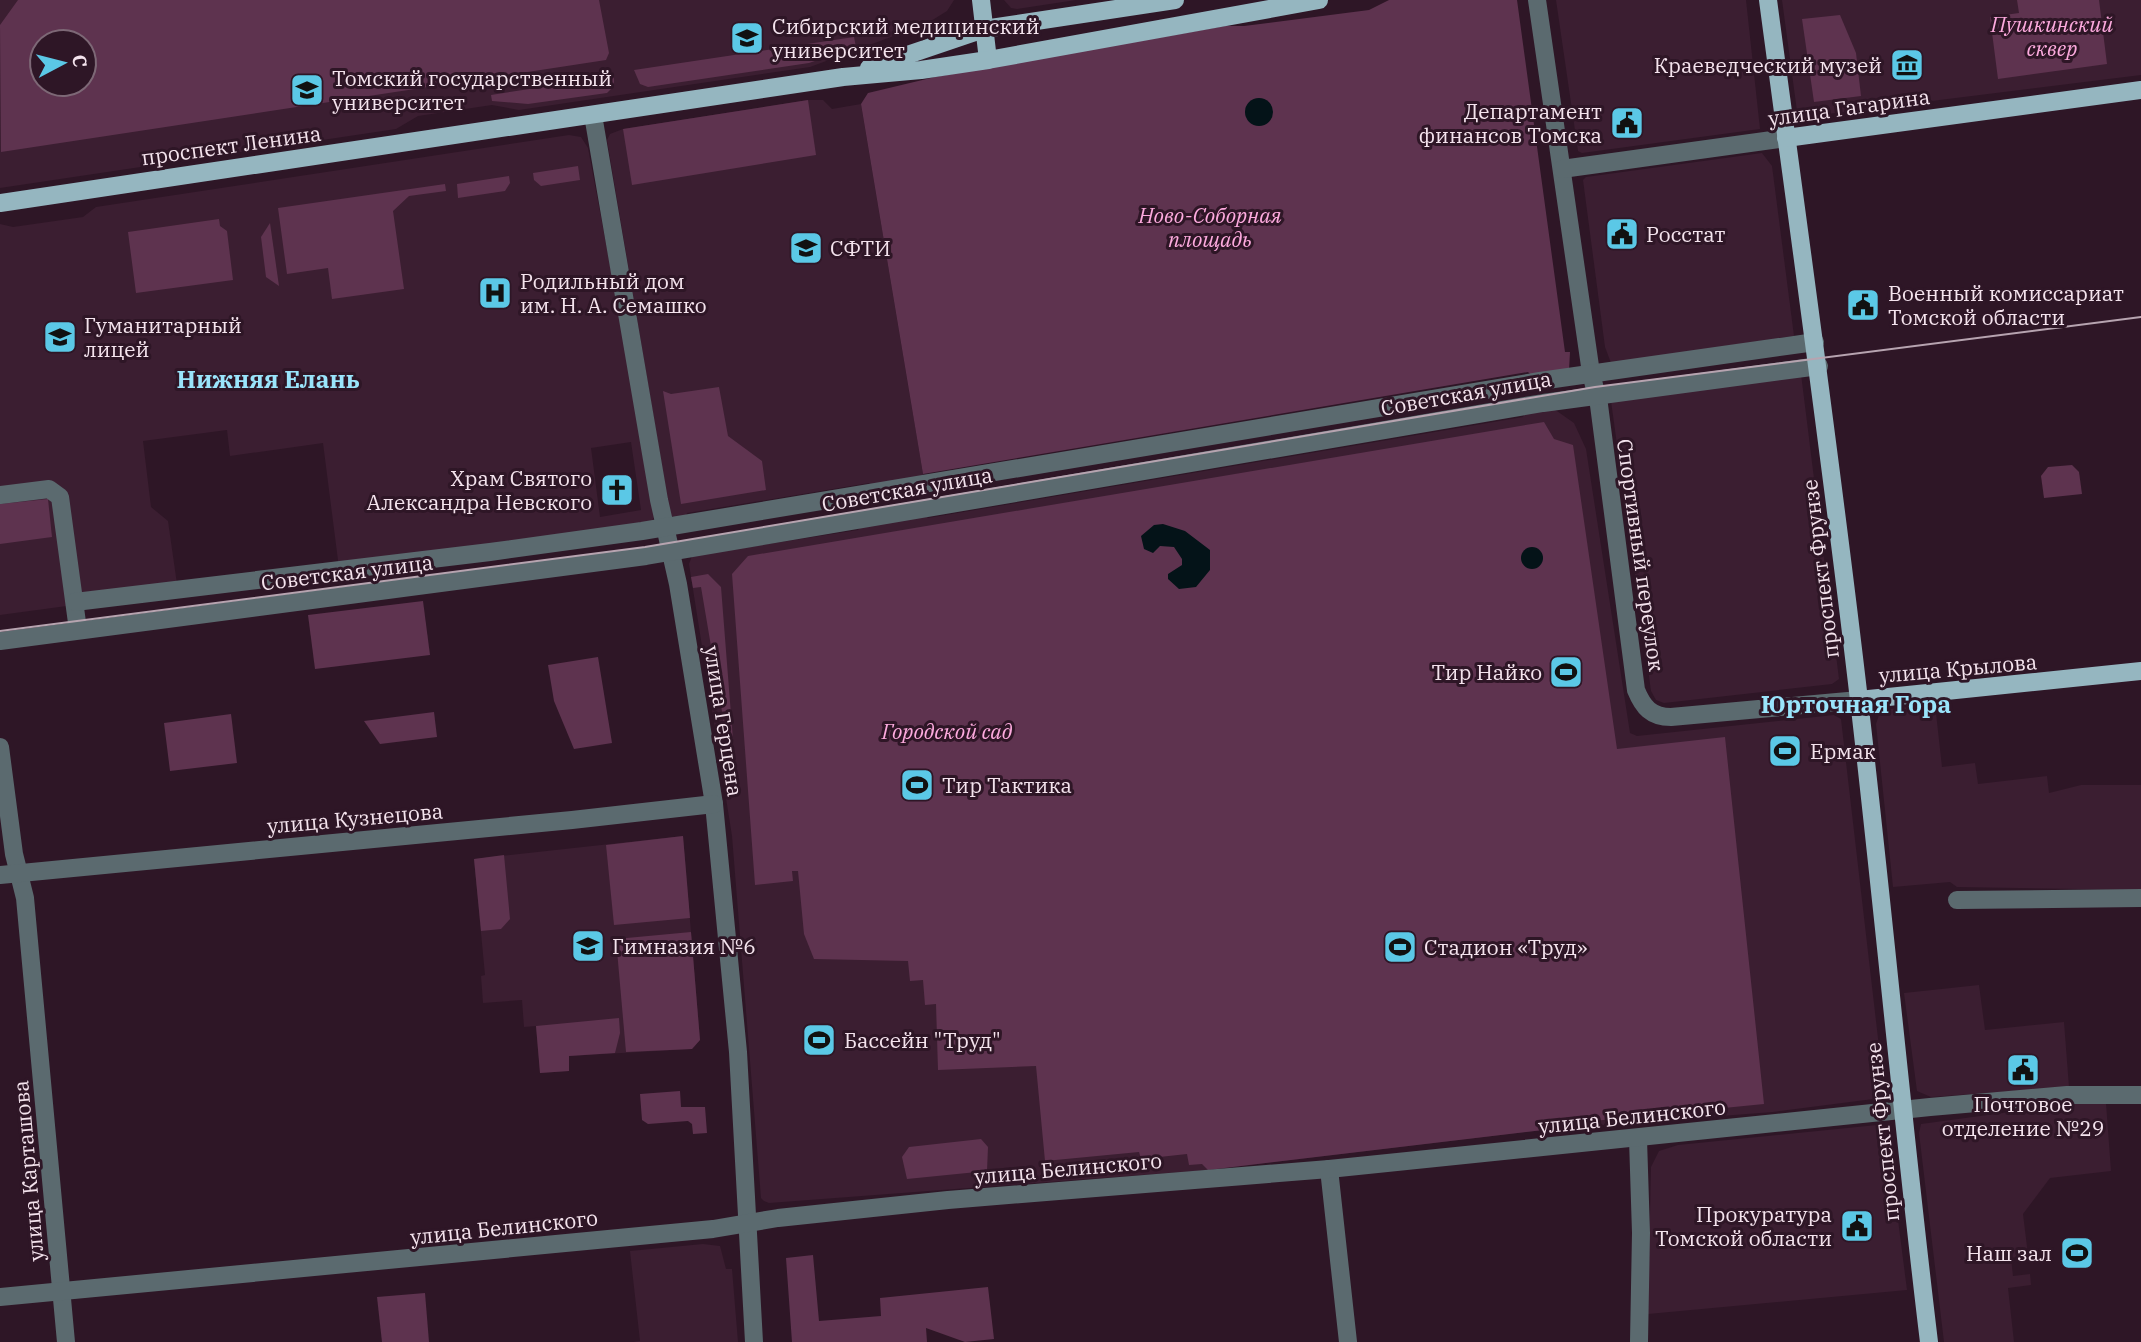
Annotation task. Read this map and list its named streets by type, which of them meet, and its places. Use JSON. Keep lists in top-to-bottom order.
{
  "streets": {
    "main road": [
      "улица Гагарина",
      "проспект Ленина",
      "проспект Фрунзе",
      "улица Крылова"
    ],
    "street": [
      "Советская улица",
      "Спортивный переулок",
      "улица Герцена",
      "улица Кузнецова",
      "улица Белинского",
      "улица Карташова"
    ]
  },
  "crossings": [
    ["улица Гагарина", "Спортивный переулок"],
    ["улица Гагарина", "проспект Фрунзе"],
    ["проспект Ленина", "улица Герцена"],
    ["Советская улица", "Спортивный переулок"],
    ["Советская улица", "проспект Фрунзе"],
    ["Советская улица", "улица Герцена"],
    ["Спортивный переулок", "улица Крылова"],
    ["проспект Фрунзе", "улица Крылова"],
    ["проспект Фрунзе", "улица Белинского"],
    ["улица Герцена", "улица Кузнецова"],
    ["улица Герцена", "улица Белинского"],
    ["улица Кузнецова", "улица Карташова"],
    ["улица Белинского", "улица Карташова"]
  ],
  "districts": ["Нижняя Елань", "Юрточная Гора"],
  "parks": ["Пушкинский сквер", "Ново-Соборная площадь", "Городской сад"],
  "places": {
    "school or university": [
      "Сибирский медицинский университет",
      "Томский государственный университет",
      "СФТИ",
      "Гуманитарный лицей",
      "Гимназия №6"
    ],
    "museum": ["Краеведческий музей"],
    "public building": [
      "Департамент финансов Томска",
      "Росстат",
      "Военный комиссариат Томской области",
      "Почтовое отделение №29",
      "Прокуратура Томской области"
    ],
    "hospital": ["Родильный дом им. Н. А. Семашко"],
    "church": ["Храм Святого Александра Невского"],
    "sports": [
      "Тир Найко",
      "Ермак",
      "Тир Тактика",
      "Стадион «Труд»",
      "Бассейн \"Труд\"",
      "Наш зал"
    ]
  },
  "north": "right"
}
